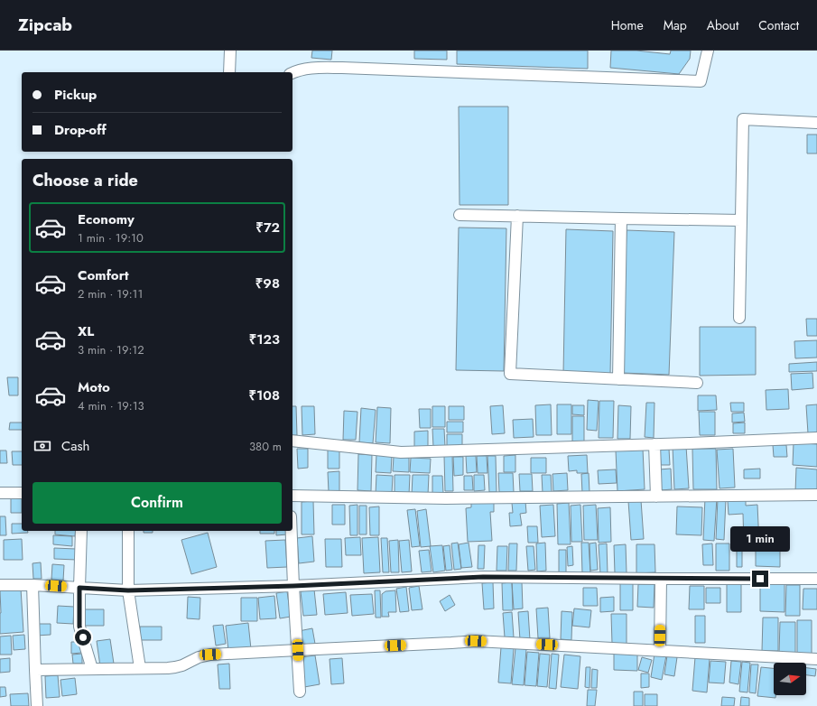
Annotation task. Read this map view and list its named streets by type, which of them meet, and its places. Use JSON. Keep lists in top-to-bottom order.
{
  "north": "right",
  "page": {
    "header": "Zipcab",
    "nav": [
      "Home",
      "Map",
      "About",
      "Contact"
    ],
    "banner": ["Pickup", "Drop-off"],
    "heading": "Choose a ride",
    "list": [
      {
        "name": "Economy",
        "note": "1 min · 19:10",
        "value": "₹72"
      },
      {
        "name": "Comfort",
        "note": "2 min · 19:11",
        "value": "₹98"
      },
      {
        "name": "XL",
        "note": "3 min · 19:12",
        "value": "₹123"
      },
      {
        "name": "Moto",
        "note": "4 min · 19:13",
        "value": "₹108"
      }
    ],
    "pay": ["Cash", "380 m"],
    "buttons": "Confirm",
    "bubble": "1 min"
  }
}
